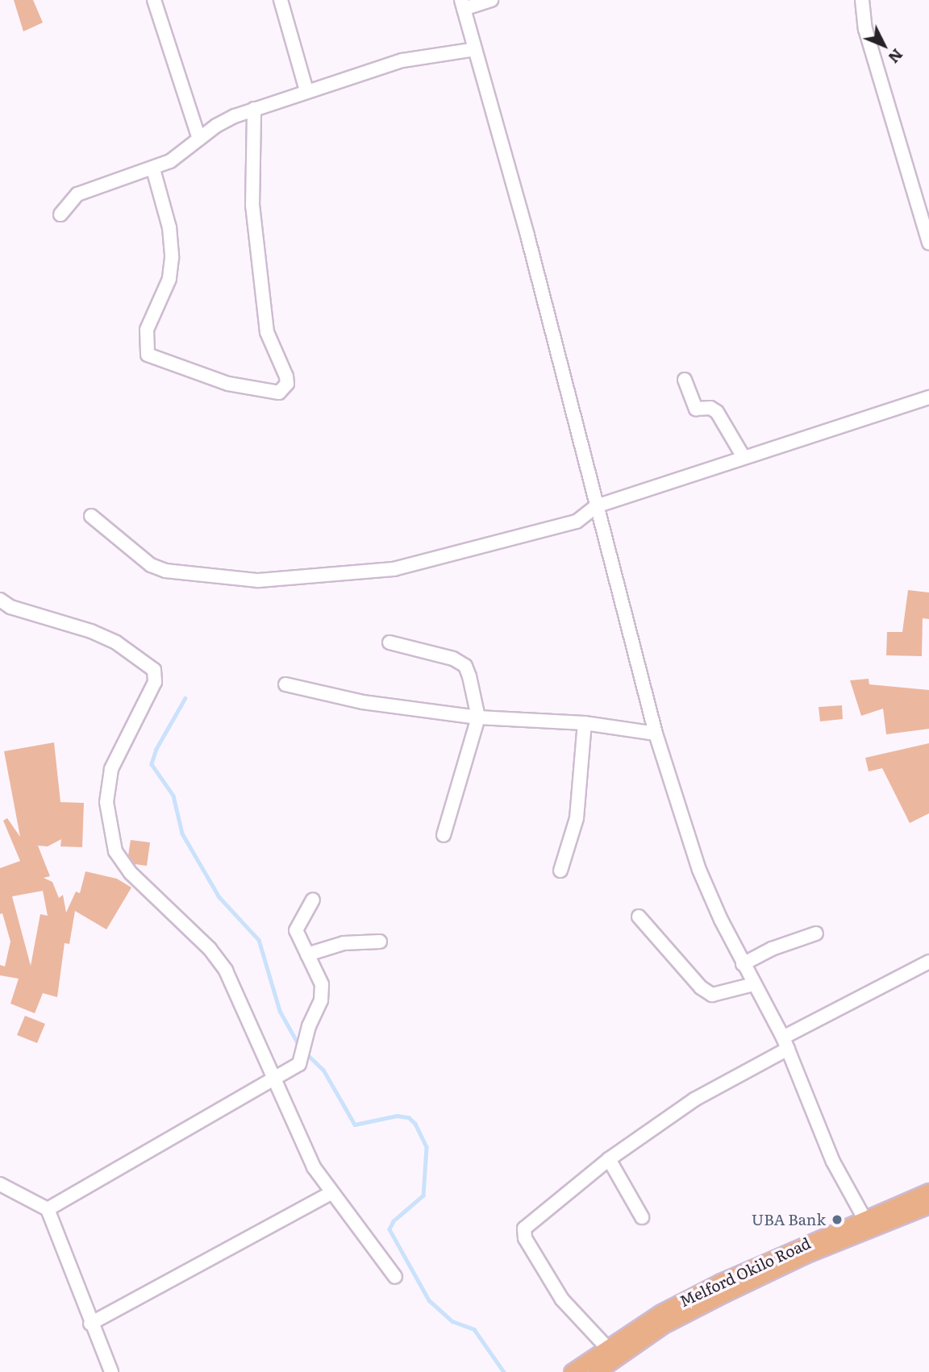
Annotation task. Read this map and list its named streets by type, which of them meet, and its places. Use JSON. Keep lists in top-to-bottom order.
{
  "streets": {
    "main road": ["Melford Okilo Road"]
  },
  "places": ["UBA Bank"],
  "north": "bottom right"
}
